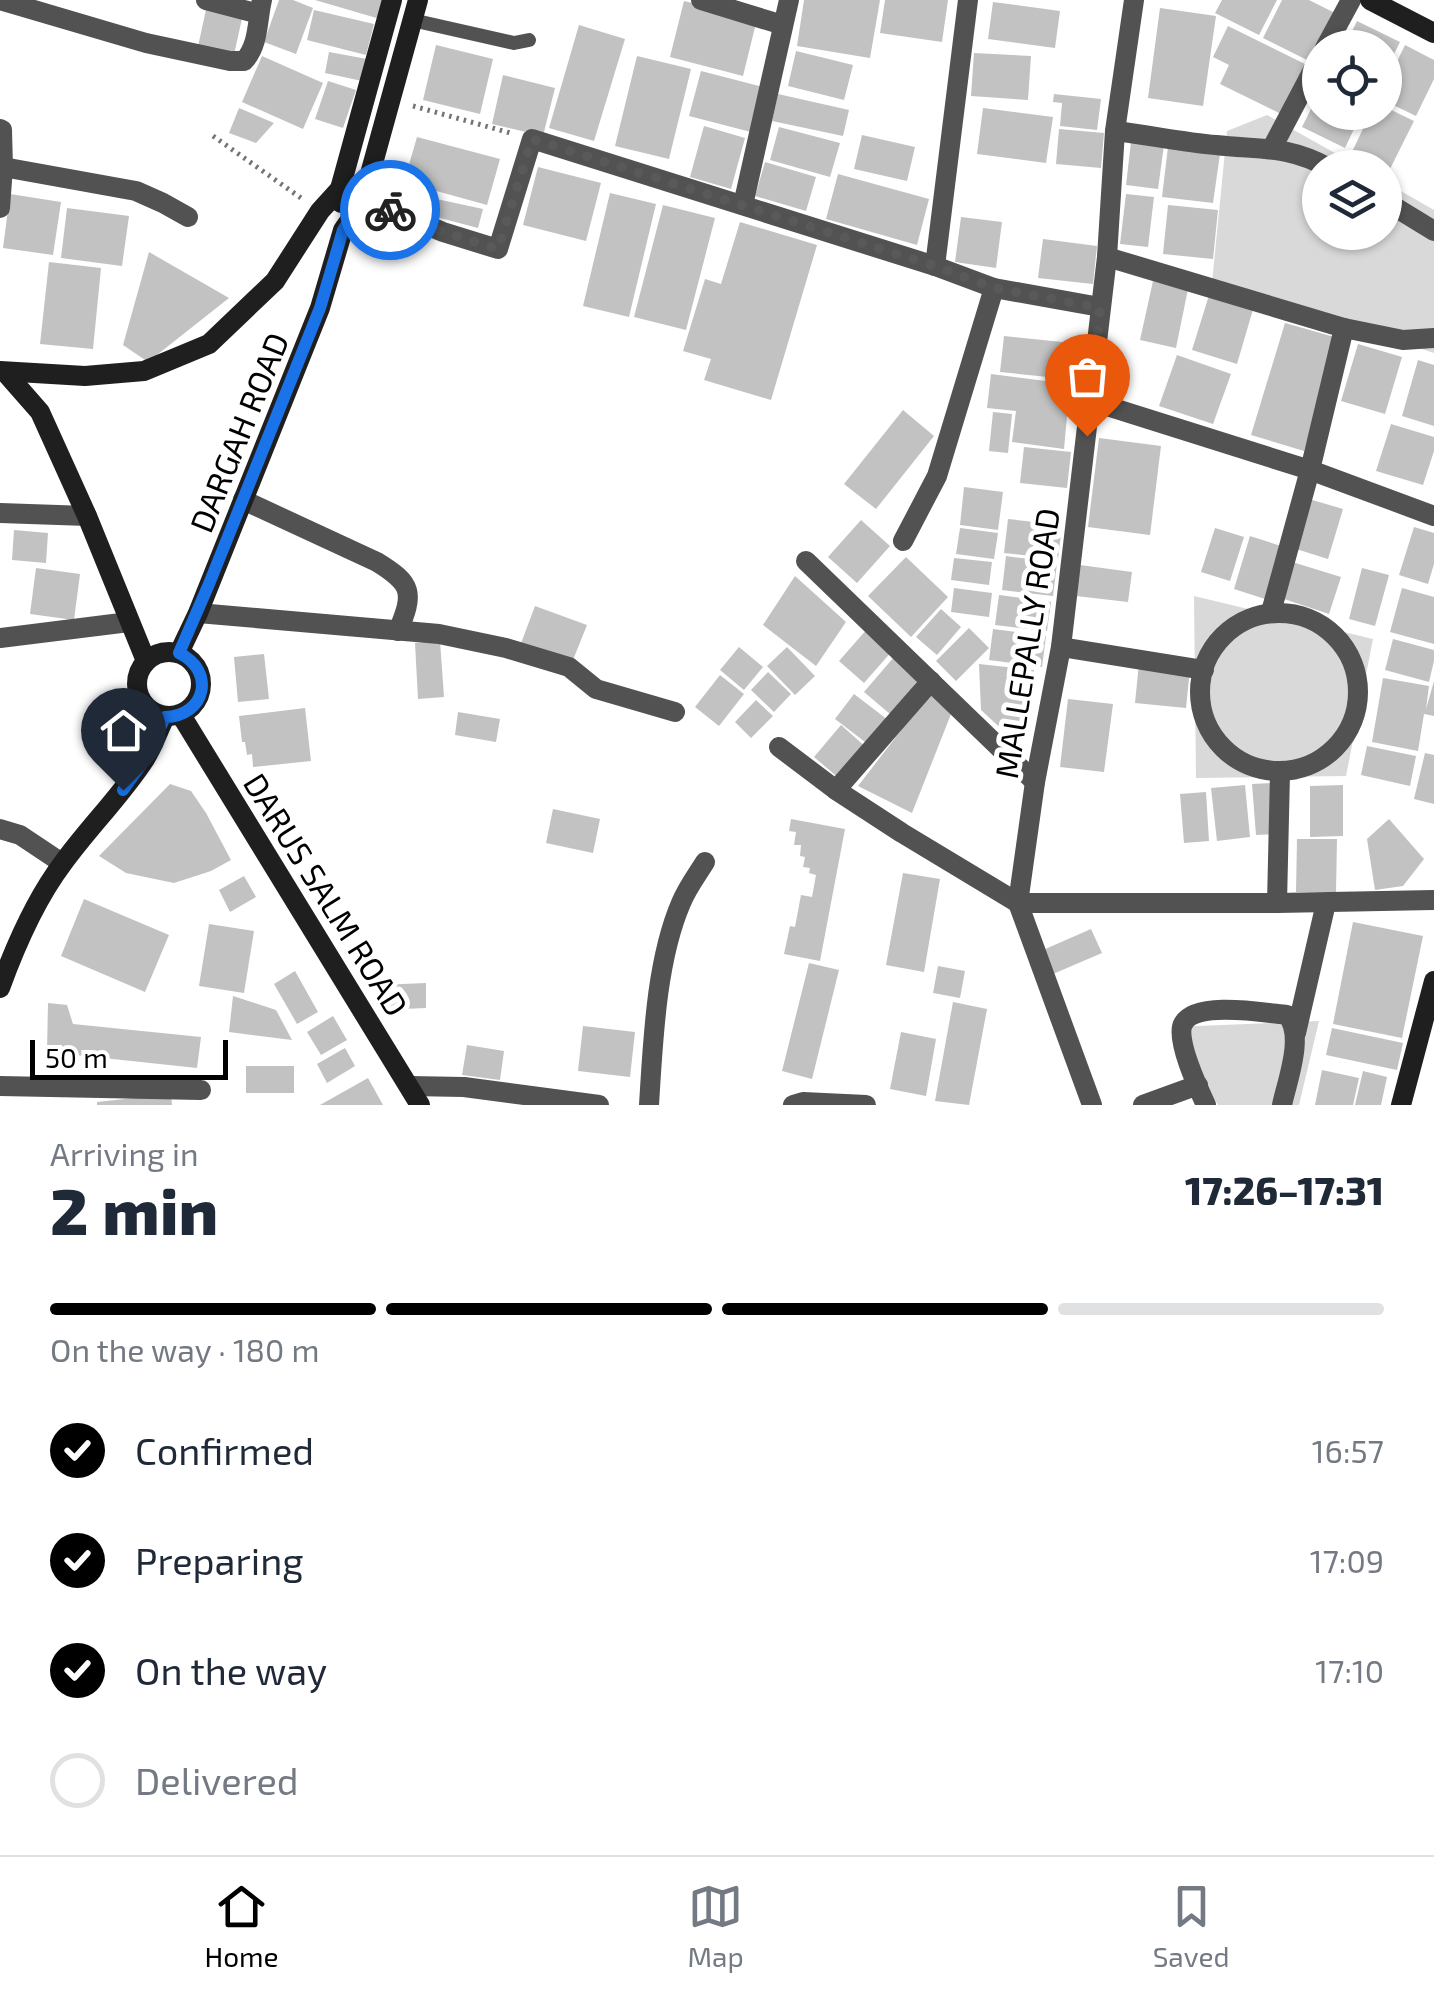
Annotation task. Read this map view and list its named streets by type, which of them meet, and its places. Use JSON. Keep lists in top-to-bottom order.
{
  "streets": {
    "main road": ["DARGAH ROAD", "DARUS SALM ROAD"],
    "street": ["MALLEPALLY ROAD"]
  },
  "crossings": [
    ["DARGAH ROAD", "DARUS SALM ROAD"]
  ],
  "scale_bar": "50 m",
  "page": {
    "scale": "50 m",
    "heading": ["2 min", "Arriving in", "17:26–17:31"],
    "bar": "On the way · 180 m",
    "list": [
      ["Confirmed", "16:57"],
      ["Preparing", "17:09"],
      ["On the way", "17:10"],
      "Delivered"
    ],
    "tabs": ["Home", "Map", "Saved"]
  }
}
